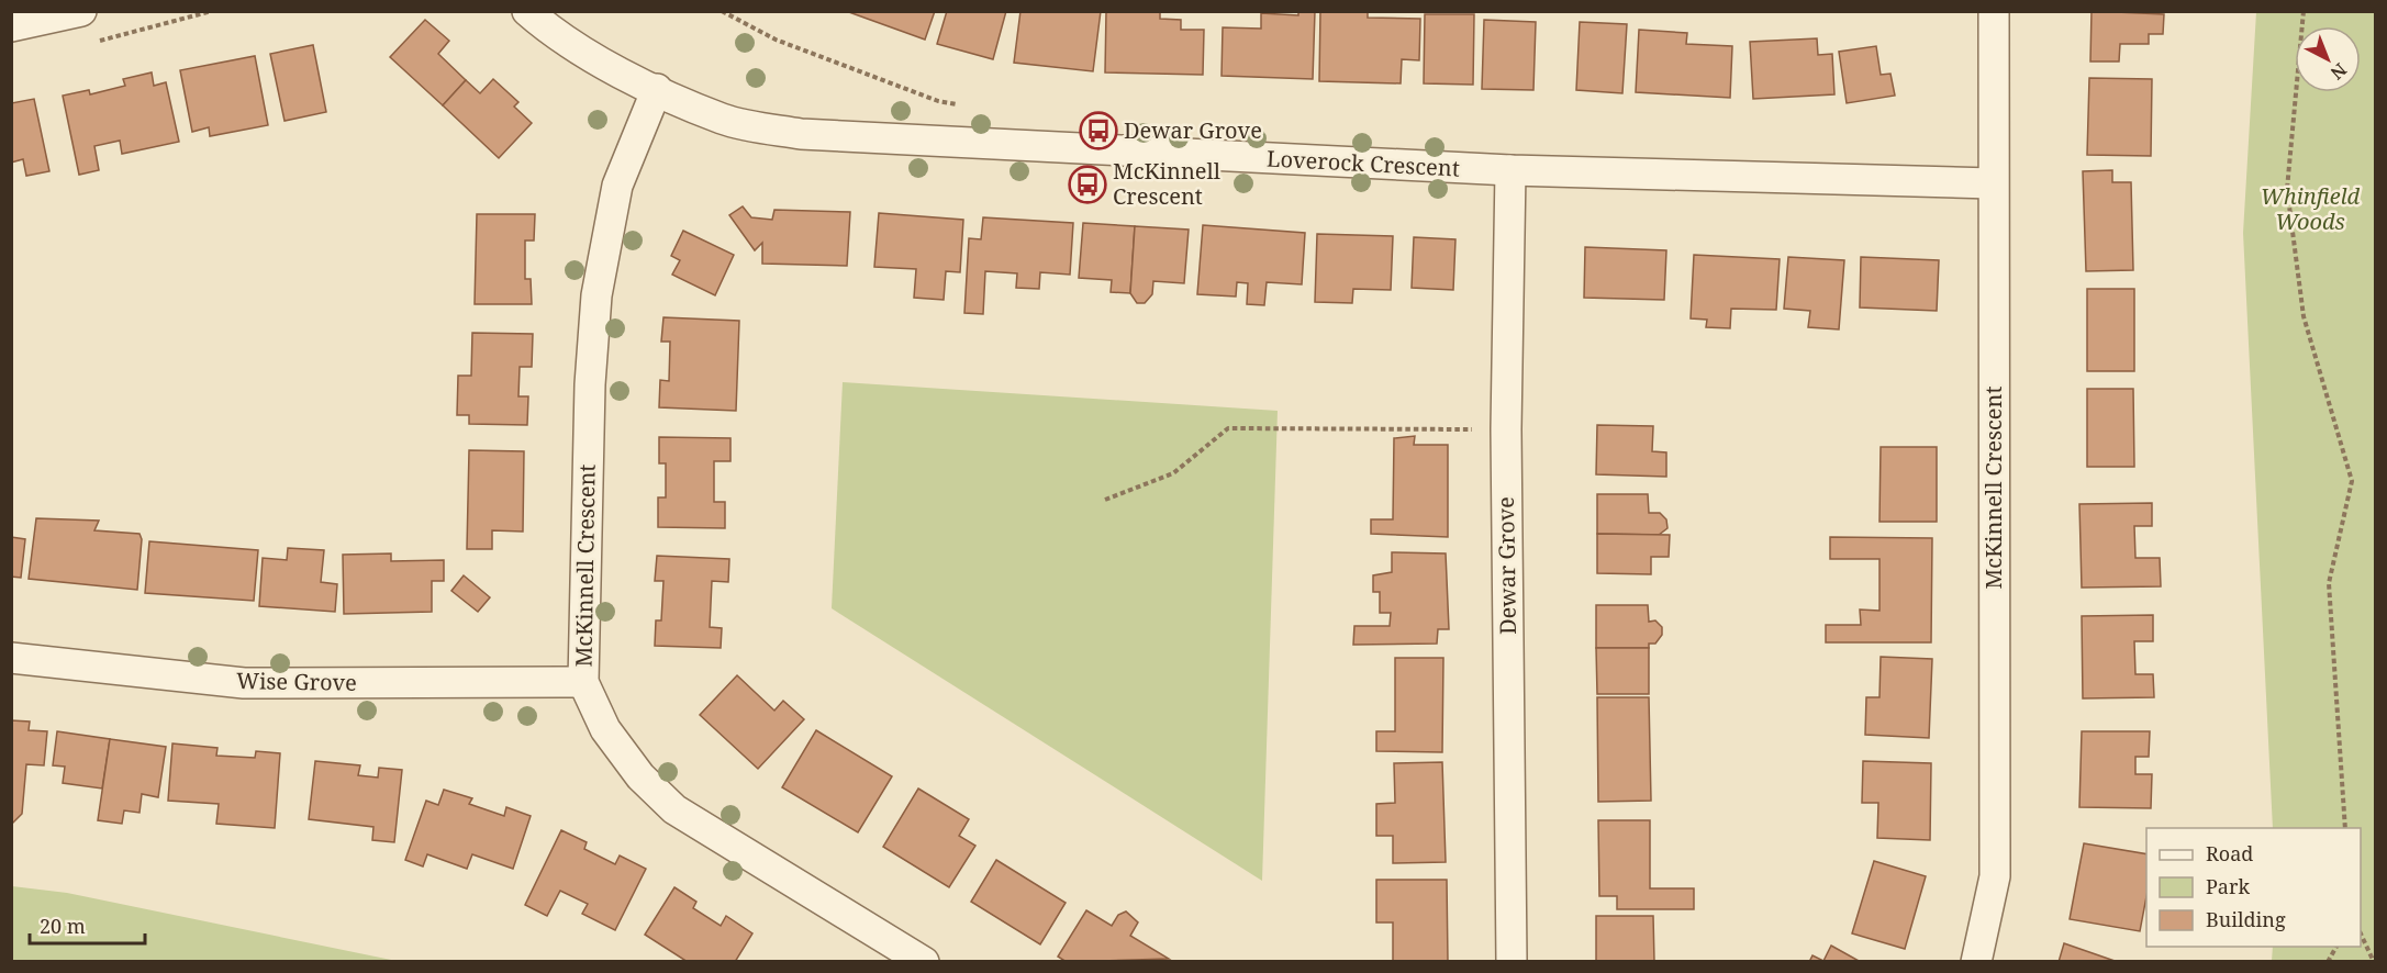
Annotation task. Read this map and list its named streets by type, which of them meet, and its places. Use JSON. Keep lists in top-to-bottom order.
{
  "streets": {
    "street": [
      "Loverock Crescent",
      "McKinnell Crescent",
      "Dewar Grove",
      "Wise Grove"
    ]
  },
  "crossings": [
    ["Loverock Crescent", "McKinnell Crescent"],
    ["Loverock Crescent", "Dewar Grove"],
    ["McKinnell Crescent", "Wise Grove"]
  ],
  "parks": ["Whinfield Woods"],
  "places": {
    "bus stop": ["Dewar Grove", "McKinnell Crescent"]
  },
  "legend": ["Road", "Park", "Building"],
  "scale_bar": "20 m",
  "north": "bottom right"
}
